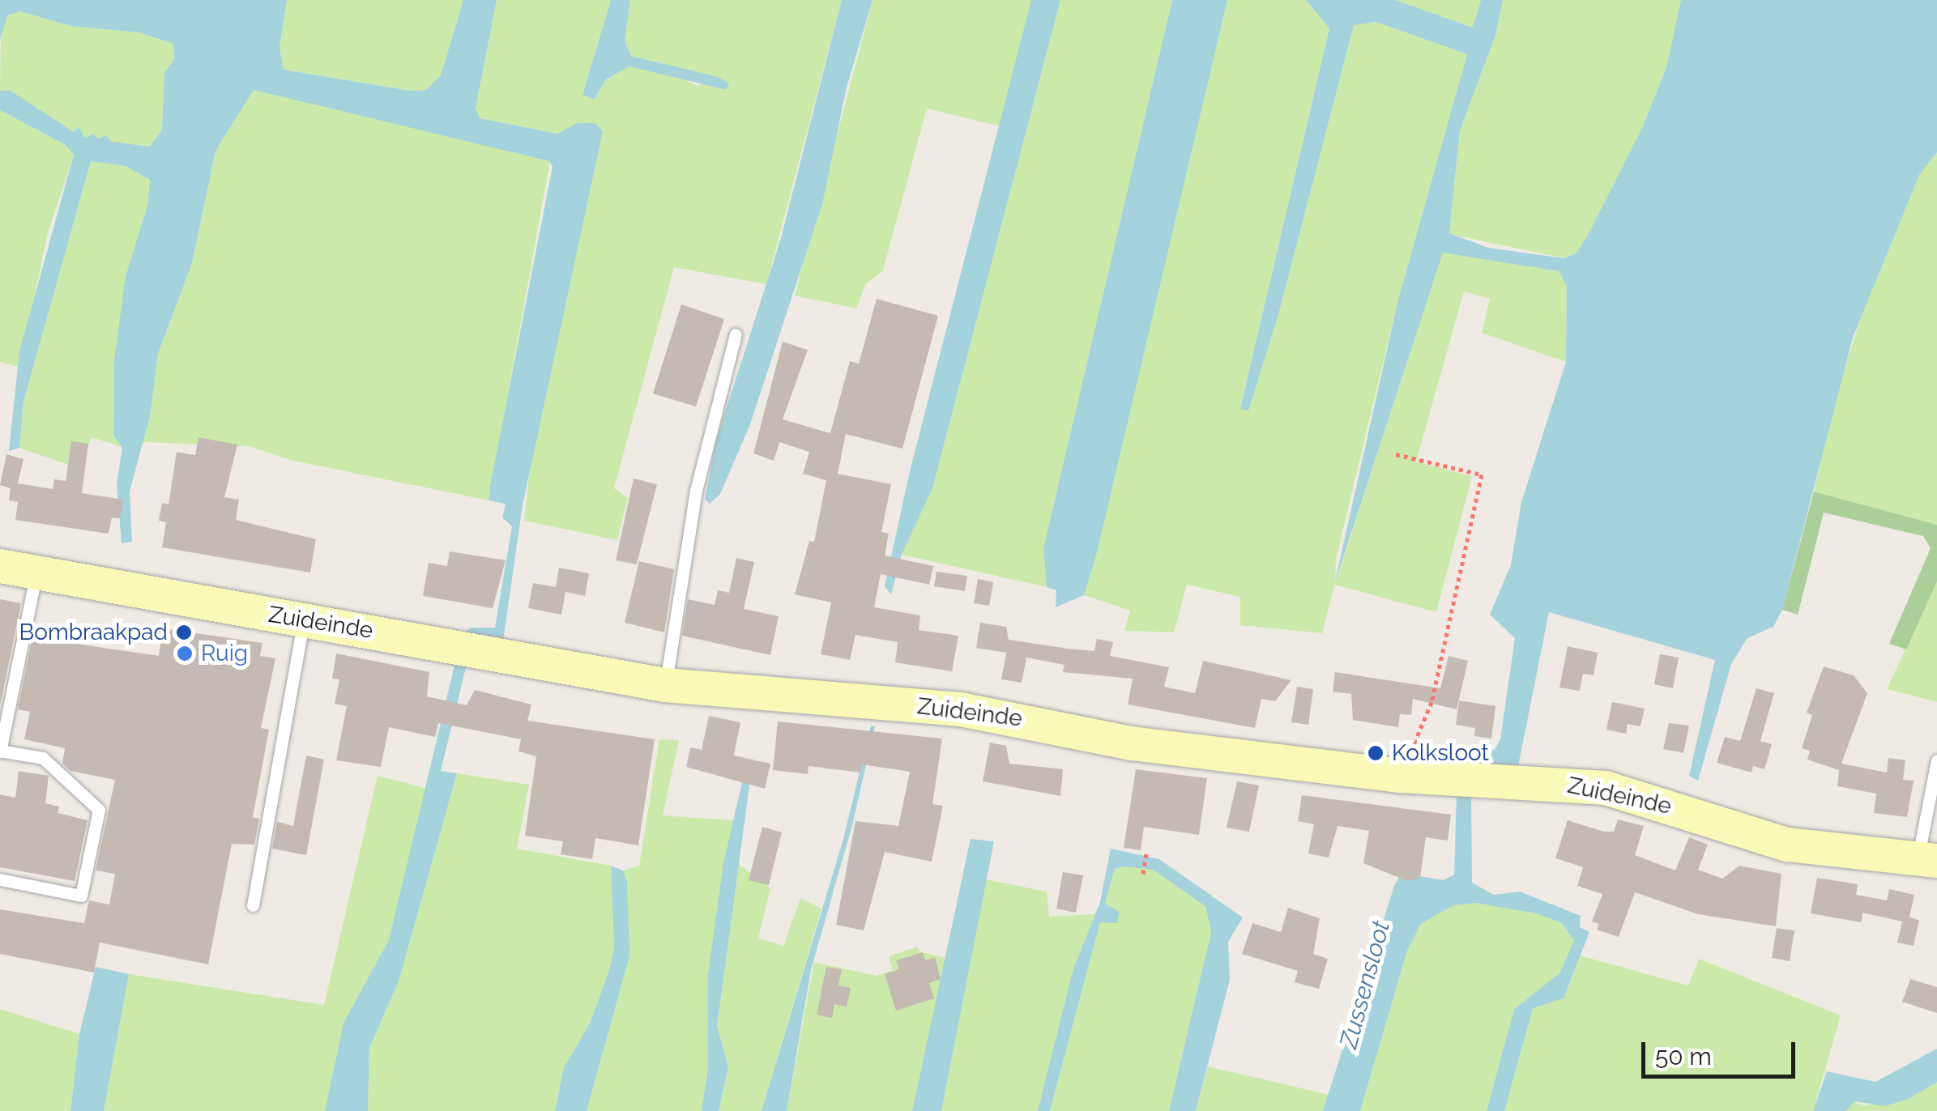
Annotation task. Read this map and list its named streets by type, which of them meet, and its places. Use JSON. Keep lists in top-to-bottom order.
{
  "streets": {
    "street": ["Zuideinde"]
  },
  "water": ["Zussensloot"],
  "places": ["Bombraakpad", "Ruig", "Kolksloot"],
  "scale_bar": "50 m"
}
